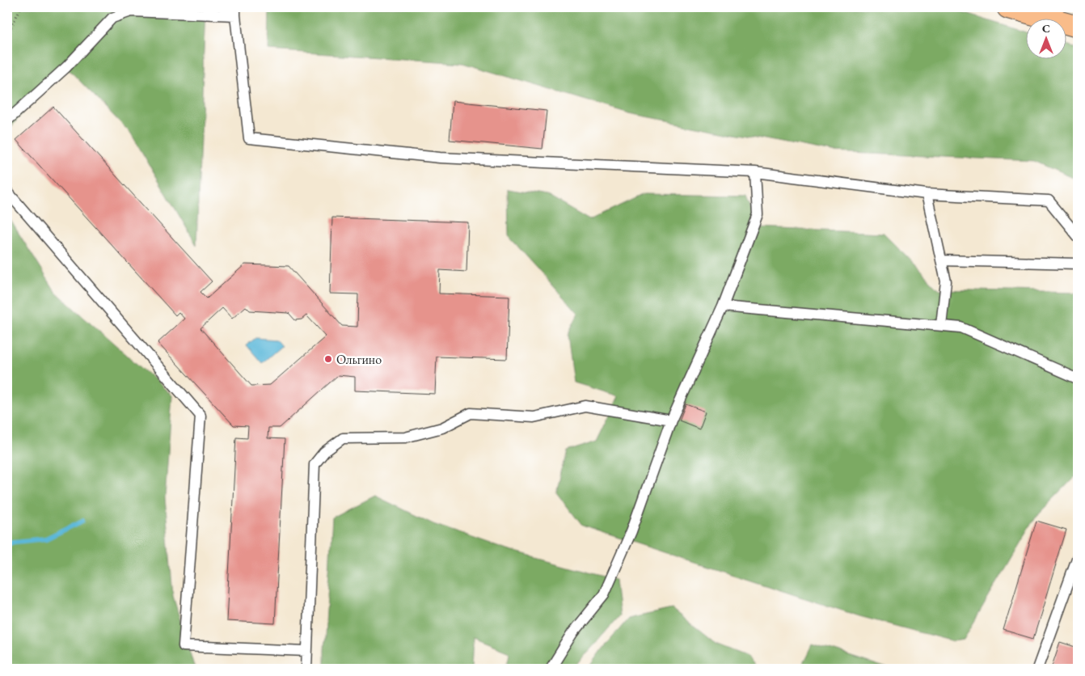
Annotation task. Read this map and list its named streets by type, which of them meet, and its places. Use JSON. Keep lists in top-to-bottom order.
{
  "places": ["Ольгино"],
  "north": "top"
}
